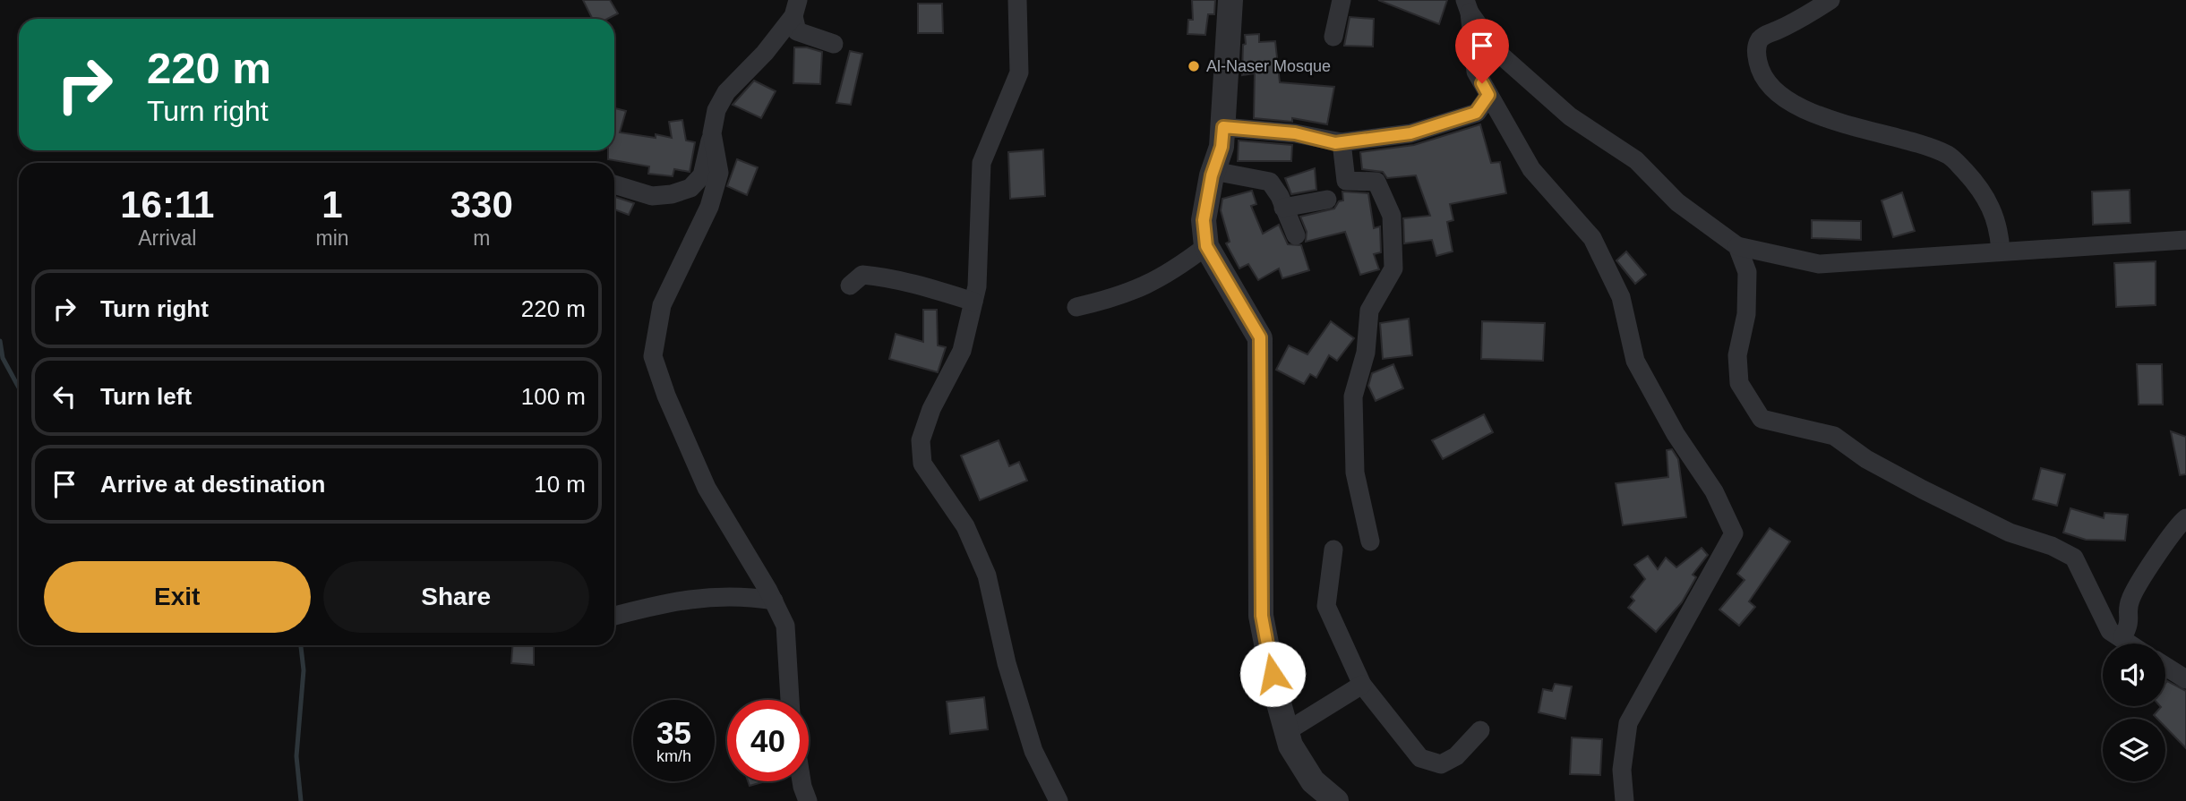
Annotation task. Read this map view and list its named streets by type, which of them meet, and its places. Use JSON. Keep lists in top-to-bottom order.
{
  "places": ["Al-Naser Mosque"],
  "page": {
    "turn": ["220 m", "Turn right"],
    "eta": [
      "16:11",
      "Arrival",
      "1",
      "min",
      "330",
      "m"
    ],
    "list": [
      {
        "name": "Turn right",
        "value": "220 m"
      },
      {
        "name": "Turn left",
        "value": "100 m"
      },
      {
        "name": "Arrive at destination",
        "value": "10 m"
      }
    ],
    "buttons": ["Exit", "Share"],
    "speed": "35 km/h",
    "limit": "40"
  }
}
